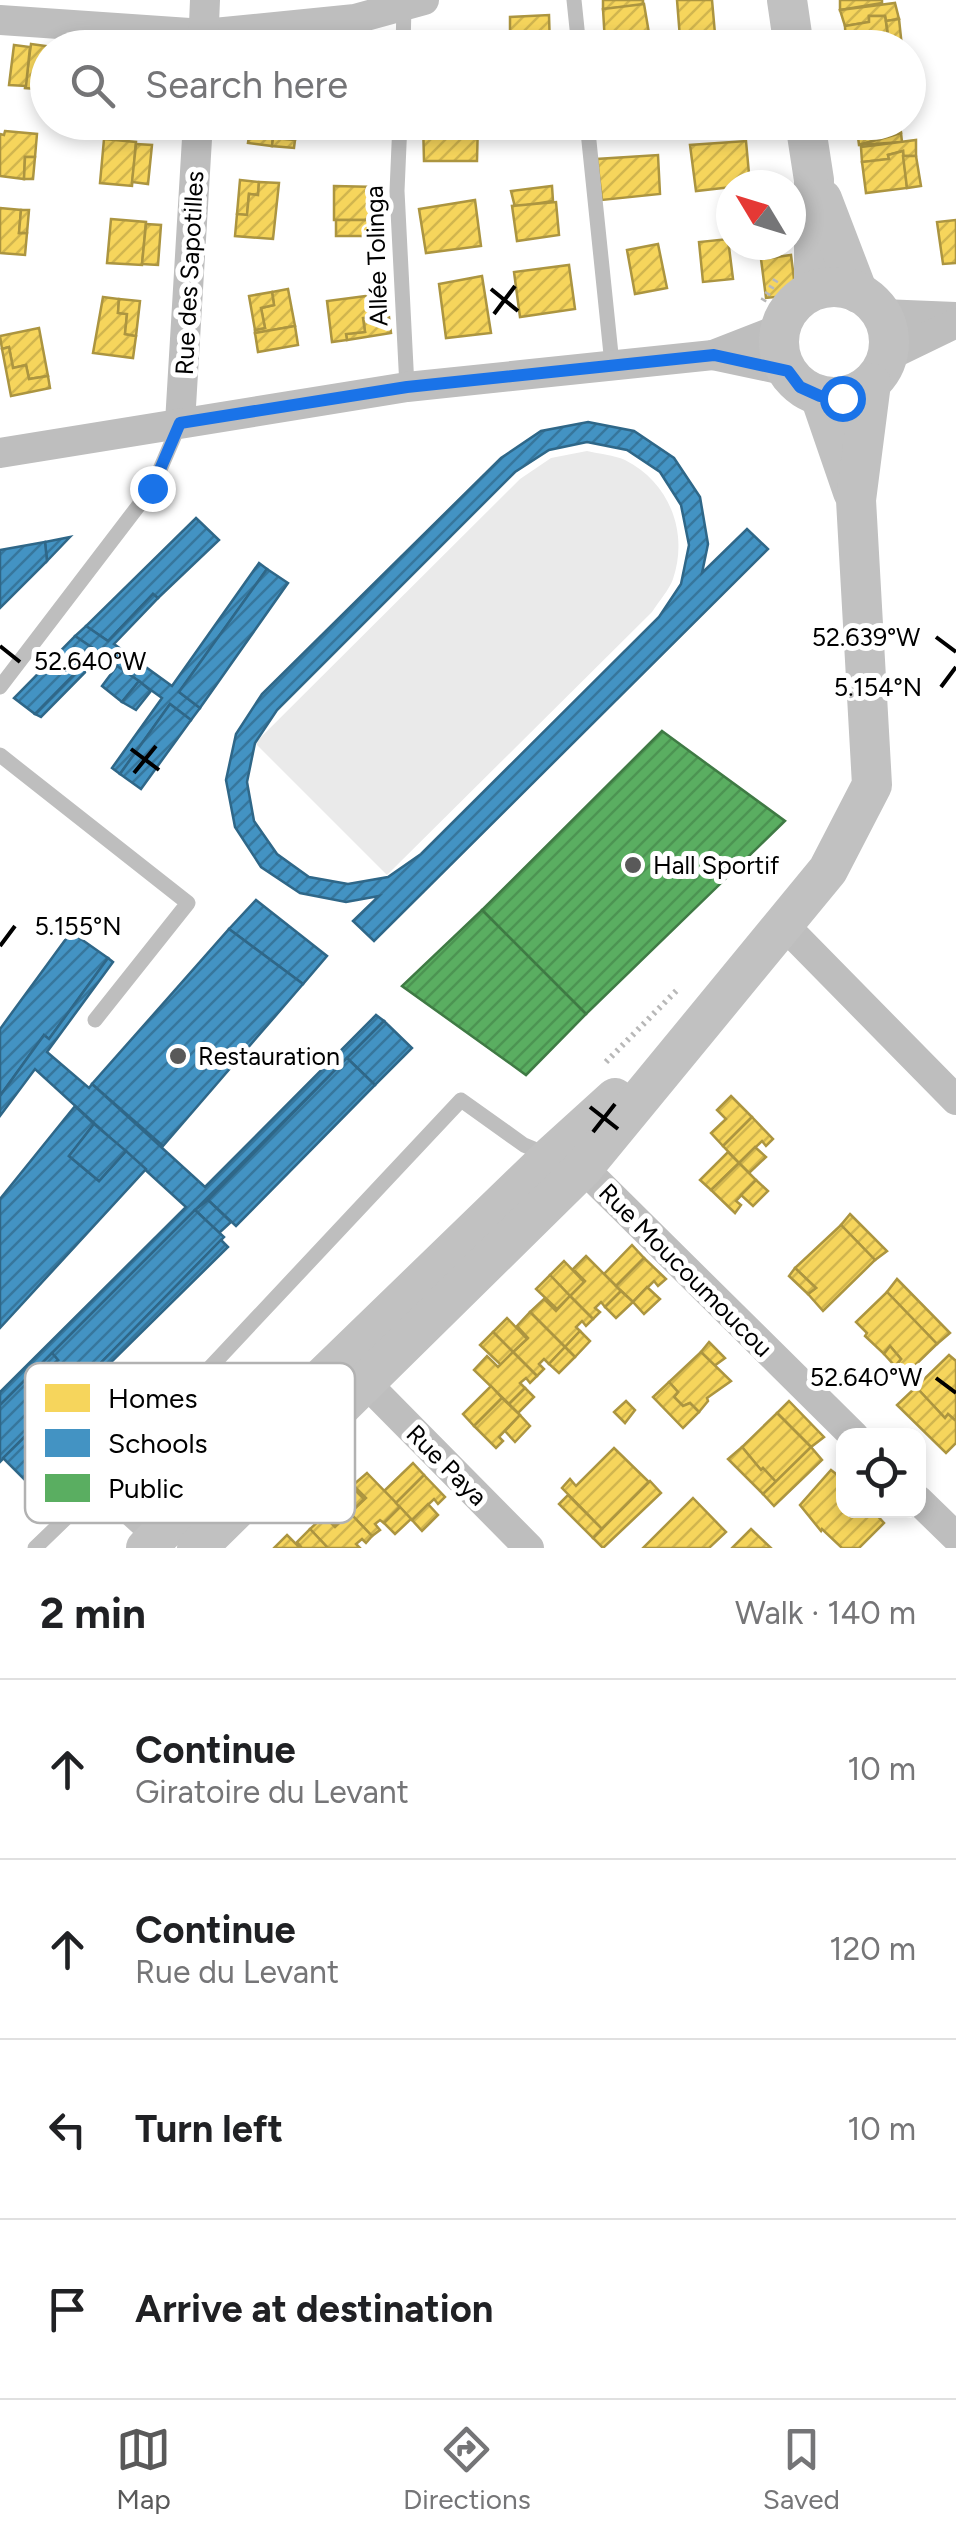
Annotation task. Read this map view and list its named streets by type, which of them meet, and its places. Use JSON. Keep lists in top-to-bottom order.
{
  "streets": {
    "street": ["Rue des Sapotilles", "Rue Moucoumoucou", "Rue Paya"],
    "lane": ["Allée Tolinga"]
  },
  "places": ["Hall Sportif", "Restauration"],
  "legend": ["Homes", "Schools", "Public"],
  "north": "top left",
  "page": {
    "search": "Search here",
    "heading": ["2 min", "Walk · 140 m"],
    "list": [
      ["Continue", "Giratoire du Levant", "10 m"],
      ["Continue", "Rue du Levant", "120 m"],
      ["Turn left", "10 m"],
      "Arrive at destination"
    ],
    "nav": ["Map", "Directions", "Saved"]
  },
  "coordinates": [
    "52.639°W",
    "52.640°W",
    "5.154°N",
    "5.155°N"
  ]
}
